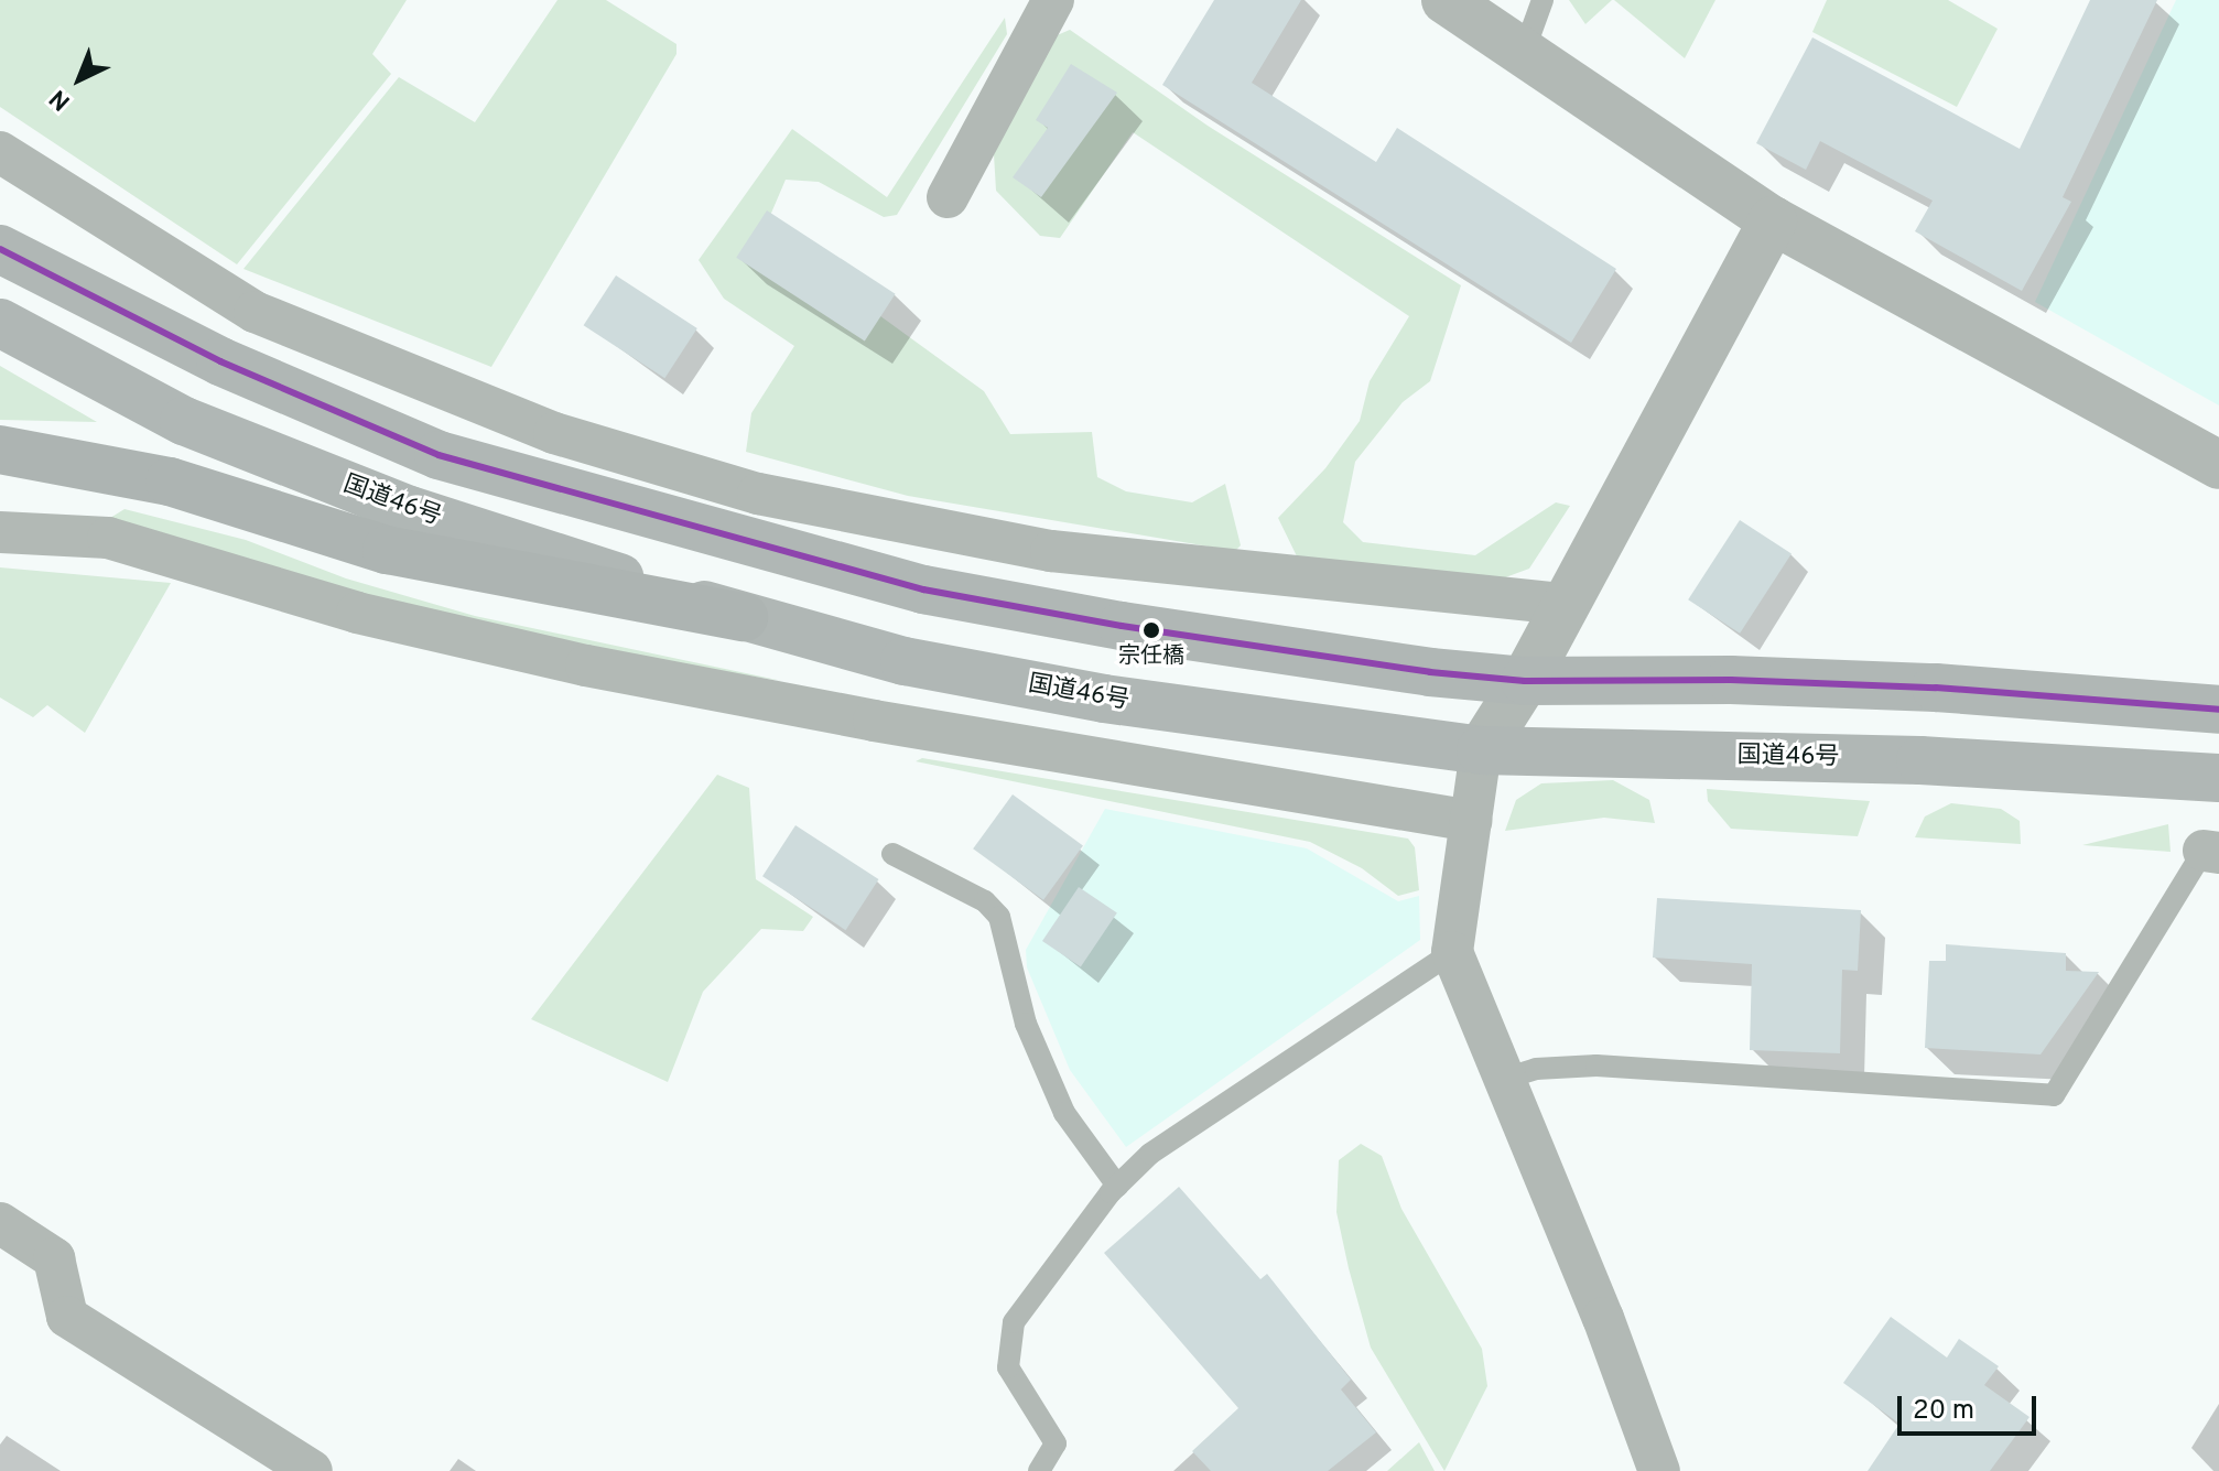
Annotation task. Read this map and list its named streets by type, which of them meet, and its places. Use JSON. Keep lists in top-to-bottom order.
{
  "streets": {
    "highway": ["国道46号"]
  },
  "places": ["宗任橋"],
  "scale_bar": "20 m",
  "north": "bottom left"
}
